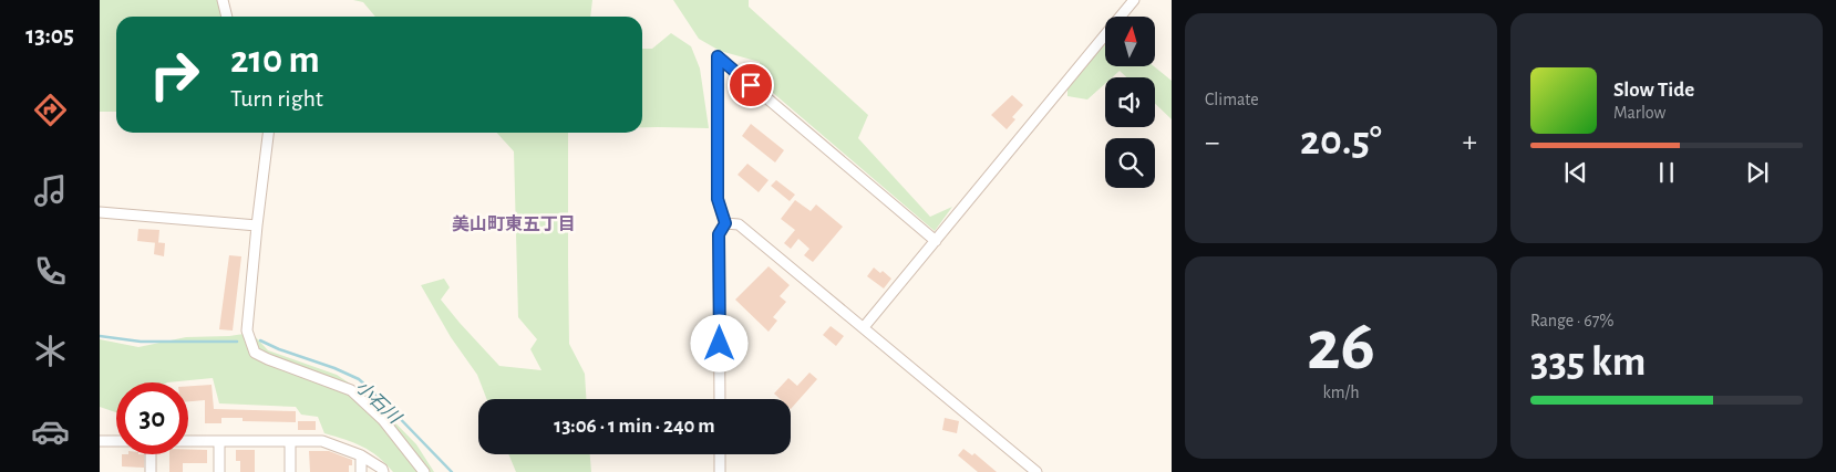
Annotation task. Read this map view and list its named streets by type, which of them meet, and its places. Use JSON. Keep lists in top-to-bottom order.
{
  "districts": ["美山町東五丁目"],
  "water": ["小石川"],
  "north": "top",
  "page": {
    "tabs": "13:05",
    "tile": [
      "Climate",
      ["26", "km/h"],
      ["Range · 67%", "335 km"]
    ],
    "turn": ["210 m", "Turn right"],
    "song": ["Slow Tide", "Marlow"],
    "heat": ["−", "20.5°", "+"],
    "limit": "30",
    "trip": "13:06 · 1 min · 240 m"
  }
}
